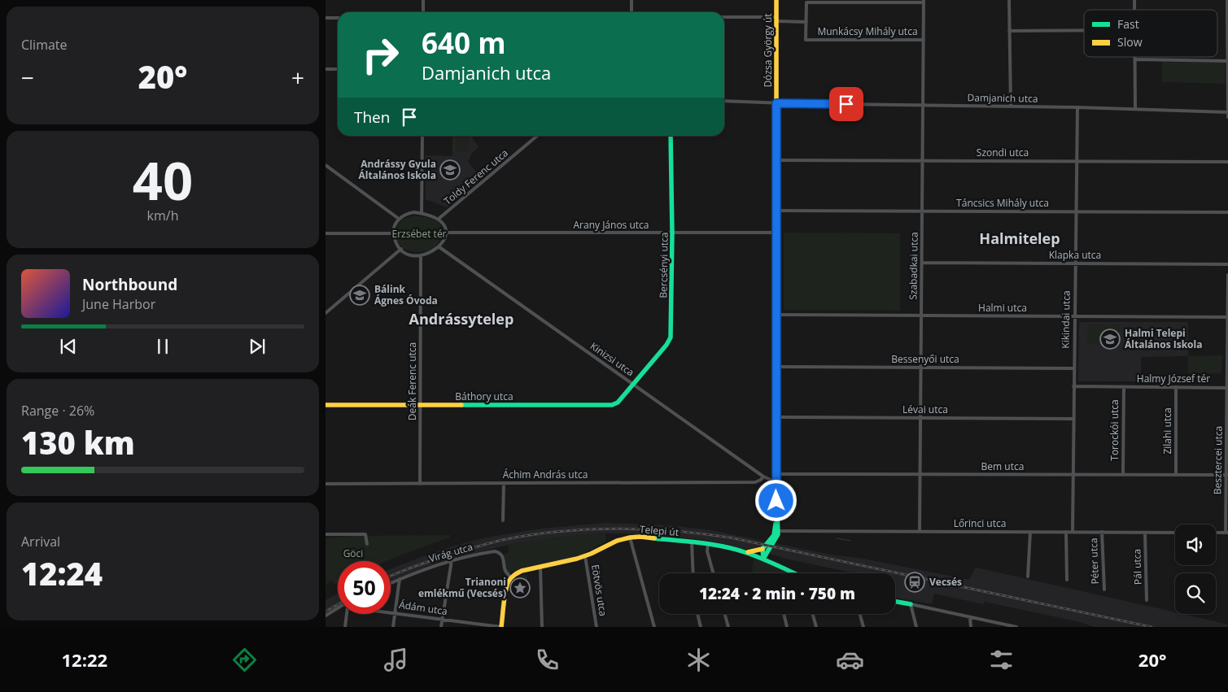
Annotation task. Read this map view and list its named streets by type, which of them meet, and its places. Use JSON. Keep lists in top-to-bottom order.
{
  "streets": {
    "main road": [
      "Dózsa György út",
      "Bercsényi utca",
      "Báthory utca",
      "Telepi út"
    ],
    "street": [
      "Munkácsy Mihály utca",
      "Damjanich utca",
      "Szondi utca",
      "Toldy Ferenc utca",
      "Táncsics Mihály utca",
      "Arany János utca",
      "Klapka utca",
      "Szabadkai utca",
      "Halmi utca",
      "Kikindai utca",
      "Kinizsi utca",
      "Bessenyői utca",
      "Halmy József tér",
      "Deák Ferenc utca",
      "Lévai utca",
      "Torockói utca",
      "Zilahi utca",
      "Besztercei utca",
      "Bem utca",
      "Áchim András utca",
      "Lőrinci utca",
      "Virág utca",
      "Péter utca",
      "Pál utca",
      "Eötvös utca",
      "Ádám utca"
    ]
  },
  "crossings": [
    ["Munkácsy Mihály utca", "Szabadkai utca"],
    ["Dózsa György út", "Damjanich utca"],
    ["Dózsa György út", "Szondi utca"],
    ["Dózsa György út", "Táncsics Mihály utca"],
    ["Dózsa György út", "Arany János utca"],
    ["Dózsa György út", "Halmi utca"],
    ["Dózsa György út", "Kinizsi utca"],
    ["Dózsa György út", "Bessenyői utca"],
    ["Dózsa György út", "Lévai utca"],
    ["Dózsa György út", "Bem utca"],
    ["Dózsa György út", "Lőrinci utca"],
    ["Dózsa György út", "Telepi út"],
    ["Damjanich utca", "Szabadkai utca"],
    ["Damjanich utca", "Kikindai utca"],
    ["Szondi utca", "Szabadkai utca"],
    ["Szondi utca", "Kikindai utca"],
    ["Toldy Ferenc utca", "Arany János utca"],
    ["Toldy Ferenc utca", "Kinizsi utca"],
    ["Toldy Ferenc utca", "Deák Ferenc utca"],
    ["Táncsics Mihály utca", "Szabadkai utca"],
    ["Táncsics Mihály utca", "Kikindai utca"],
    ["Arany János utca", "Bercsényi utca"],
    ["Arany János utca", "Kinizsi utca"],
    ["Arany János utca", "Deák Ferenc utca"],
    ["Klapka utca", "Szabadkai utca"],
    ["Klapka utca", "Kikindai utca"],
    ["Bercsényi utca", "Kinizsi utca"],
    ["Bercsényi utca", "Báthory utca"],
    ["Szabadkai utca", "Halmi utca"],
    ["Szabadkai utca", "Bessenyői utca"],
    ["Szabadkai utca", "Lévai utca"],
    ["Szabadkai utca", "Bem utca"],
    ["Szabadkai utca", "Lőrinci utca"],
    ["Halmi utca", "Kikindai utca"],
    ["Kikindai utca", "Bessenyői utca"],
    ["Kikindai utca", "Halmy József tér"],
    ["Kikindai utca", "Lévai utca"],
    ["Kikindai utca", "Bem utca"],
    ["Kikindai utca", "Lőrinci utca"],
    ["Kinizsi utca", "Deák Ferenc utca"],
    ["Kinizsi utca", "Báthory utca"],
    ["Kinizsi utca", "Áchim András utca"],
    ["Halmy József tér", "Torockói utca"],
    ["Halmy József tér", "Zilahi utca"],
    ["Halmy József tér", "Besztercei utca"],
    ["Deák Ferenc utca", "Báthory utca"],
    ["Deák Ferenc utca", "Áchim András utca"],
    ["Torockói utca", "Bem utca"],
    ["Zilahi utca", "Bem utca"],
    ["Besztercei utca", "Bem utca"],
    ["Lőrinci utca", "Péter utca"],
    ["Lőrinci utca", "Pál utca"],
    ["Telepi út", "Virág utca"],
    ["Telepi út", "Eötvös utca"]
  ],
  "districts": ["Halmitelep", "Andrássytelep"],
  "parks": ["Erzsébet tér", "Göci"],
  "places": {
    "school or university": ["Andrássy Gyula Általános Iskola", "Bálink Ágnes Óvoda", "Halmi Telepi Általános Iskola"],
    "station": ["Vecsés"],
    "place": ["Trianoni emlékmű (Vecsés)"]
  },
  "legend": ["Fast", "Slow"],
  "page": {
    "tile": [
      "Climate",
      ["40", "km/h"],
      ["Range · 26%", "130 km"],
      ["Arrival", "12:24"]
    ],
    "turn": ["640 m", "Damjanich utca"],
    "heat": ["−", "20°", "+"],
    "then": "Then",
    "song": ["Northbound", "June Harbor"],
    "limit": "50",
    "trip": "12:24 · 2 min · 750 m",
    "tabs": ["12:22", "20°"]
  }
}
